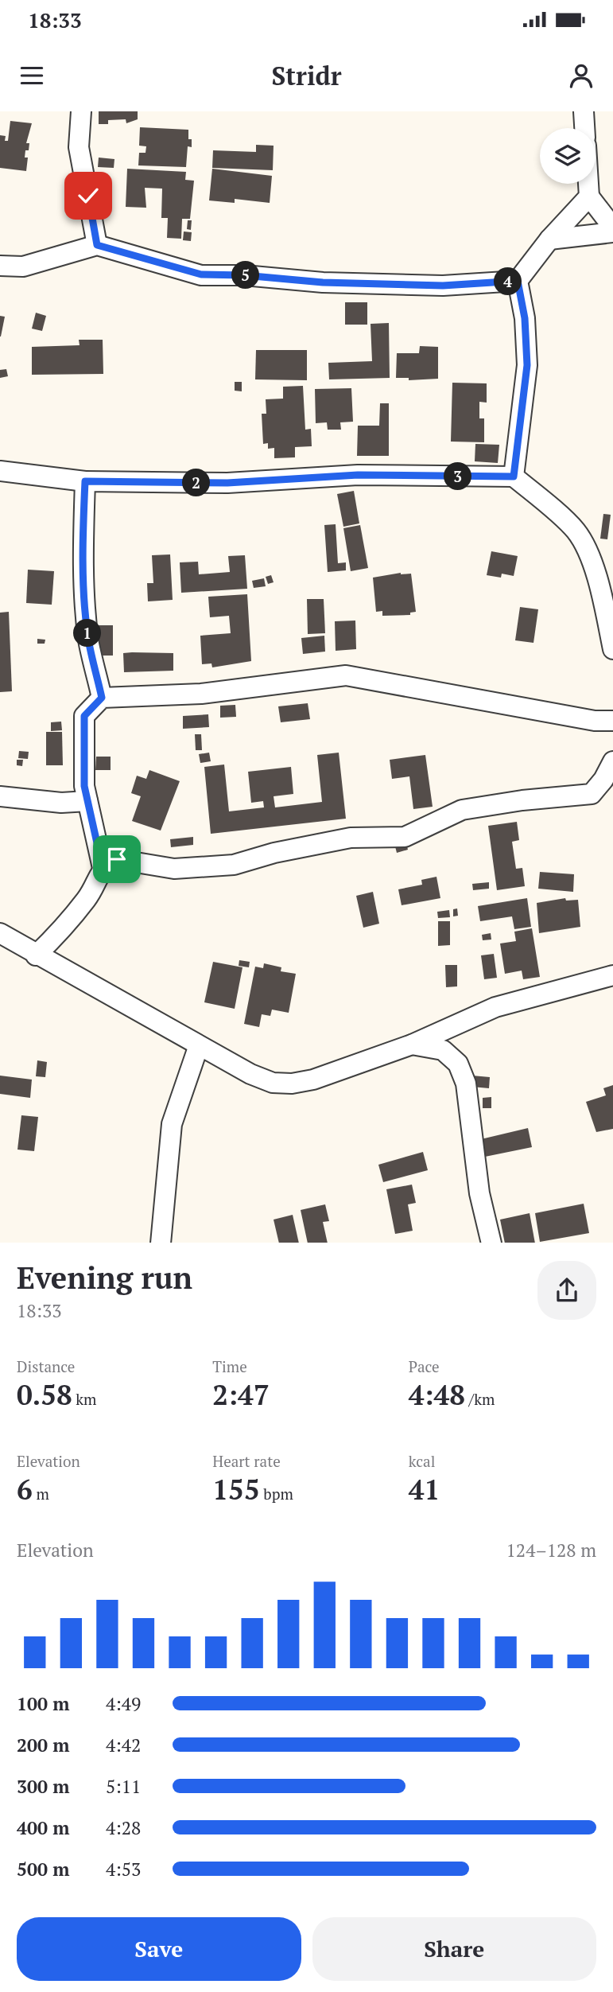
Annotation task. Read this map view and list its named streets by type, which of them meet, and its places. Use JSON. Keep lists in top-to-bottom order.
{
  "page": {
    "status": "18:33",
    "header": "Stridr",
    "pins": [
      "5",
      "4",
      "3",
      "2",
      "1"
    ],
    "heading": ["Evening run", "18:33"],
    "stats": [
      ["Distance", "0.58 km"],
      ["Time", "2:47"],
      ["Pace", "4:48 /km"],
      ["Elevation", "6 m"],
      ["Heart rate", "155 bpm"],
      ["kcal", "41"]
    ],
    "chart": ["Elevation", "124–128 m"],
    "list": [
      {
        "name": "100 m",
        "note": "4:49"
      },
      {
        "name": "200 m",
        "note": "4:42"
      },
      {
        "name": "300 m",
        "note": "5:11"
      },
      {
        "name": "400 m",
        "note": "4:28"
      },
      {
        "name": "500 m",
        "note": "4:53"
      }
    ],
    "buttons": ["Save", "Share"]
  }
}
